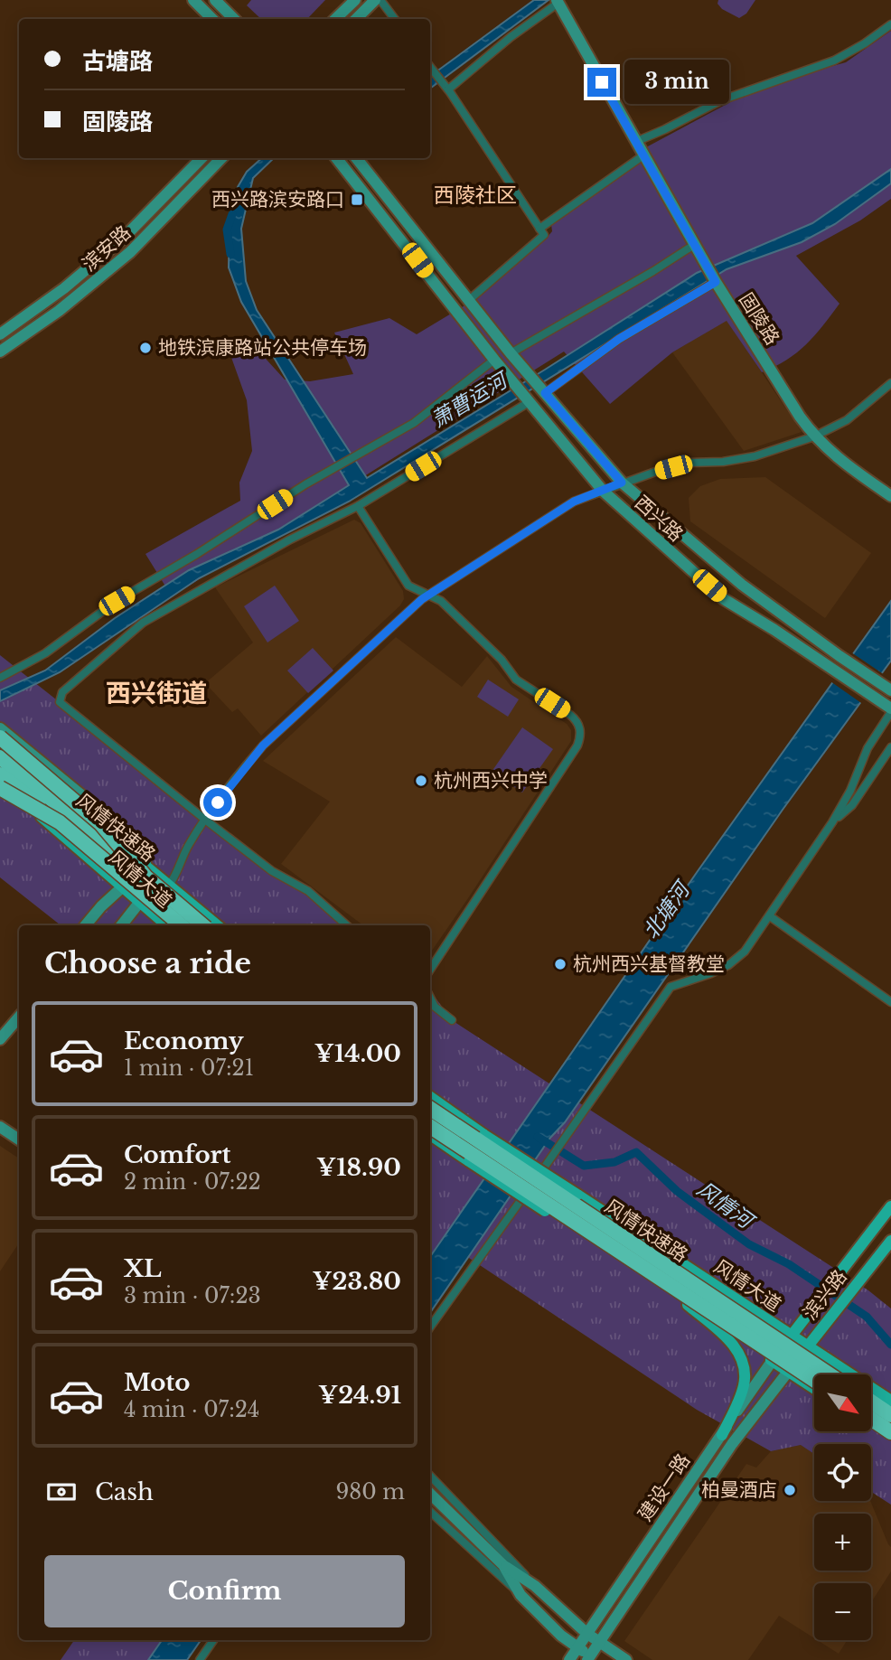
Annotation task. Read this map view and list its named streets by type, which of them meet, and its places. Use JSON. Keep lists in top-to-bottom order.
{
  "streets": {
    "highway": ["风情快速路"],
    "main road": [
      "滨安路",
      "固陵路",
      "西兴路",
      "风情大道",
      "滨兴路",
      "建设一路"
    ]
  },
  "crossings": [
    ["风情快速路", "风情大道"],
    ["风情大道", "滨兴路"],
    ["风情大道", "建设一路"],
    ["滨兴路", "建设一路"]
  ],
  "districts": ["西陵社区", "西兴街道"],
  "water": ["萧曹运河", "北塘河", "风情河"],
  "places": {
    "transit": ["西兴路滨安路口"],
    "other": [
      "地铁滨康路站公共停车场",
      "杭州西兴中学",
      "杭州西兴基督教堂",
      "柏曼酒店"
    ]
  },
  "north": "bottom right",
  "page": {
    "banner": ["古塘路", "固陵路"],
    "bubble": "3 min",
    "heading": "Choose a ride",
    "list": [
      {
        "name": "Economy",
        "note": "1 min · 07:21",
        "value": "¥14.00"
      },
      {
        "name": "Comfort",
        "note": "2 min · 07:22",
        "value": "¥18.90"
      },
      {
        "name": "XL",
        "note": "3 min · 07:23",
        "value": "¥23.80"
      },
      {
        "name": "Moto",
        "note": "4 min · 07:24",
        "value": "¥24.91"
      }
    ],
    "map_buttons": ["+", "−"],
    "pay": ["Cash", "980 m"],
    "buttons": "Confirm"
  }
}
